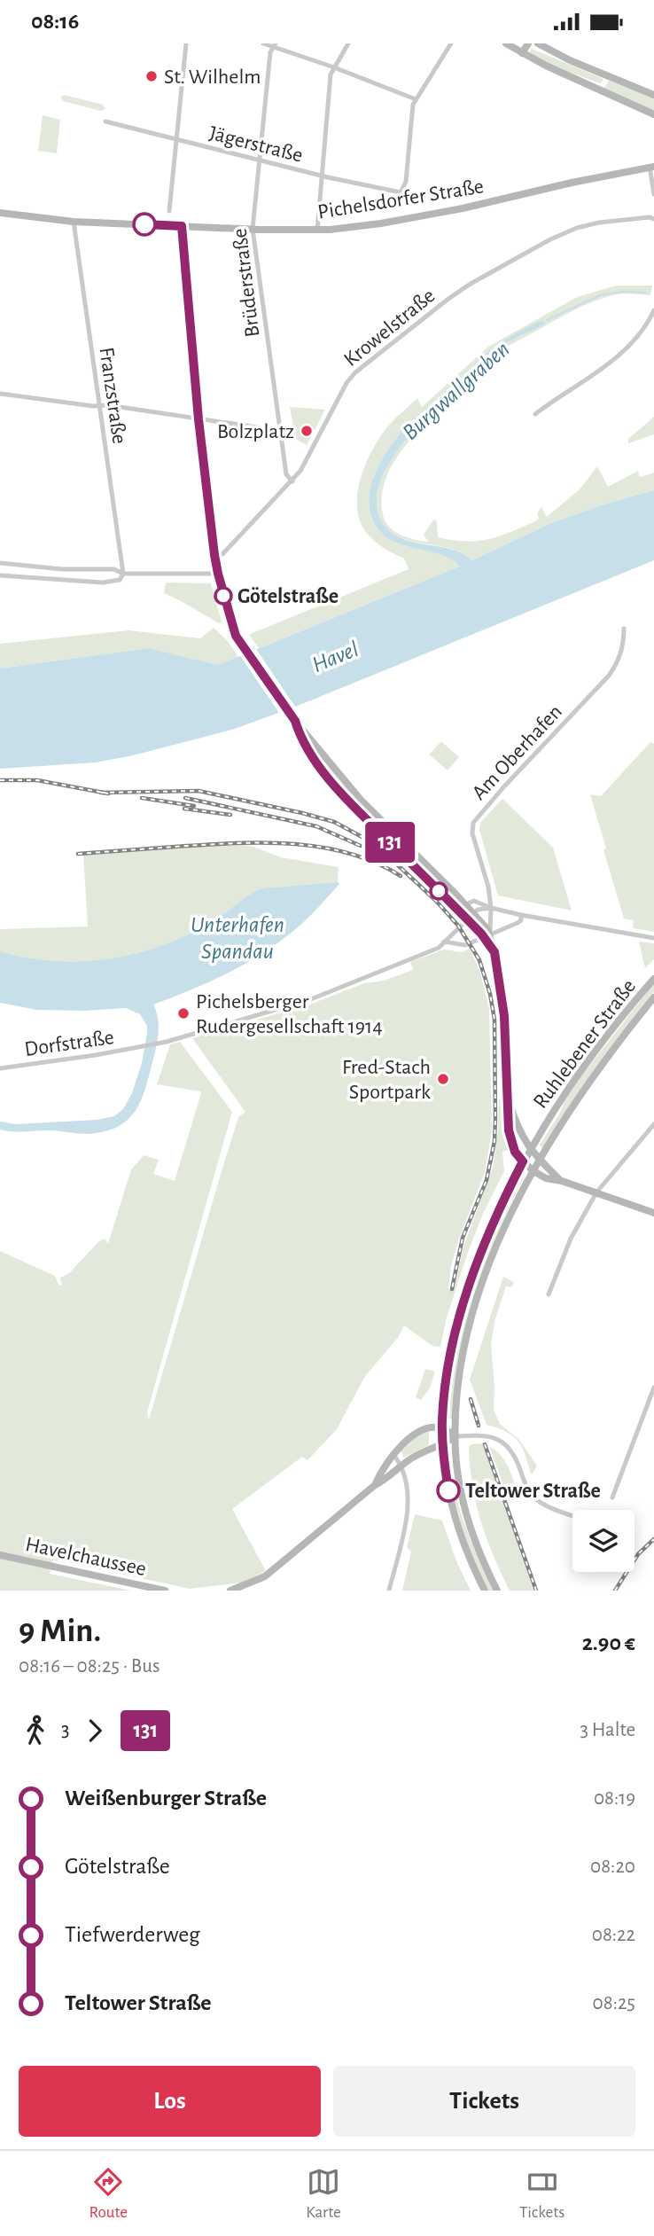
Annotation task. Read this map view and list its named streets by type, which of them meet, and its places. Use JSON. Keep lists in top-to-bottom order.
{
  "streets": {
    "street": [
      "Jägerstraße",
      "Pichelsdorfer Straße",
      "Brüderstraße",
      "Krowelstraße",
      "Franzstraße",
      "Am Oberhafen",
      "Dorfstraße",
      "Ruhlebener Straße",
      "Havelchaussee"
    ]
  },
  "crossings": [
    ["Jägerstraße", "Brüderstraße"],
    ["Pichelsdorfer Straße", "Brüderstraße"],
    ["Pichelsdorfer Straße", "Franzstraße"],
    ["Brüderstraße", "Krowelstraße"]
  ],
  "water": ["Burgwallgraben", "Havel", "Unterhafen Spandau"],
  "places": [
    "St. Wilhelm",
    "Bolzplatz",
    "Götelstraße",
    "Pichelsberger Rudergesellschaft 1914",
    "Fred-Stach Sportpark",
    "Teltower Straße"
  ],
  "lines": ["bus line 131"],
  "page": {
    "status": "08:16",
    "on_map": "131",
    "heading": ["9 Min.", "08:16 – 08:25 · Bus", "2.90 €"],
    "legs": ["3", "131", "3 Halte"],
    "list": [
      {
        "name": "Weißenburger Straße",
        "value": "08:19"
      },
      {
        "name": "Götelstraße",
        "value": "08:20"
      },
      {
        "name": "Tiefwerderweg",
        "value": "08:22"
      },
      {
        "name": "Teltower Straße",
        "value": "08:25"
      }
    ],
    "buttons": ["Los", "Tickets"],
    "tabs": ["Route", "Karte", "Tickets"]
  }
}
